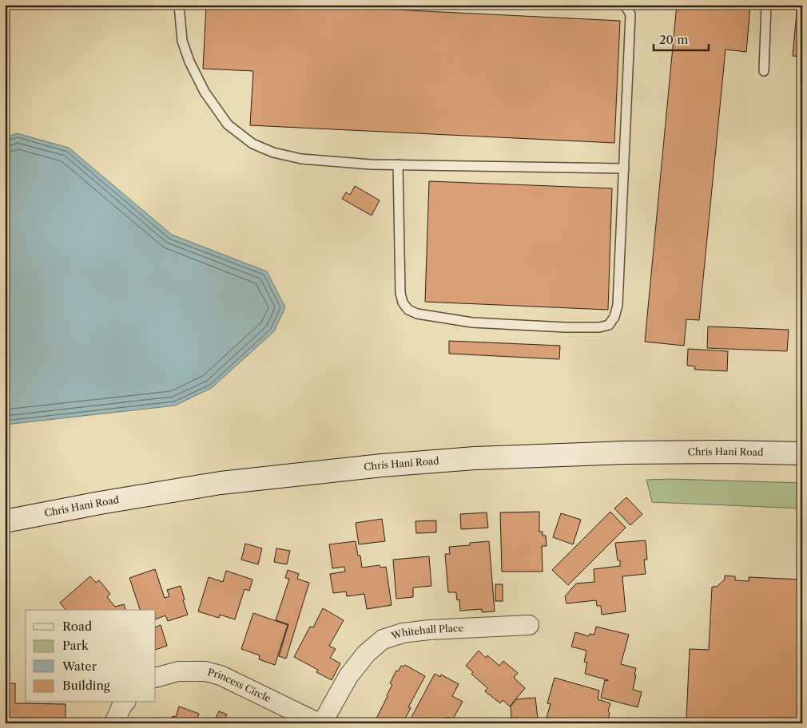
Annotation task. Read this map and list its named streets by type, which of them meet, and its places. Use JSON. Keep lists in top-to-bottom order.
{
  "streets": {
    "main road": ["Chris Hani Road"],
    "street": ["Whitehall Place", "Princess Circle"]
  },
  "crossings": [
    ["Whitehall Place", "Princess Circle"]
  ],
  "legend": [
    "Road",
    "Park",
    "Water",
    "Building"
  ],
  "scale_bar": "20 m"
}
